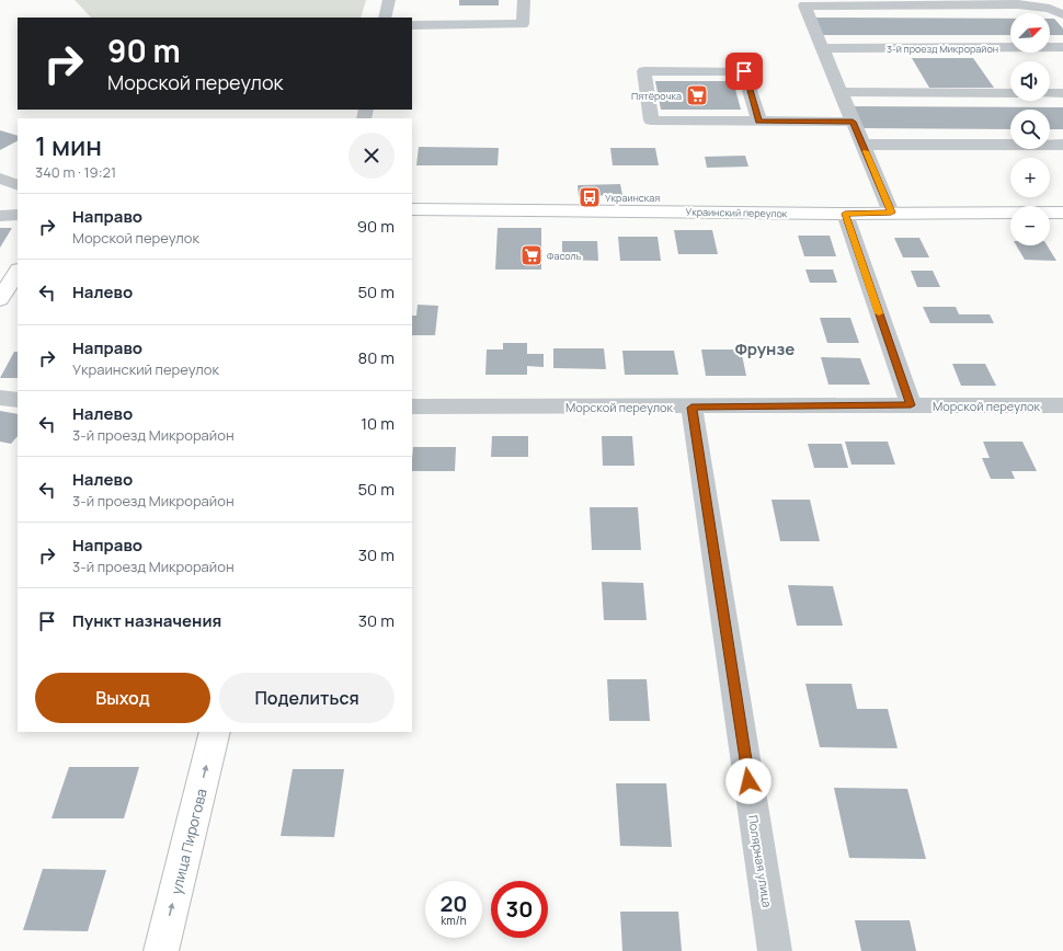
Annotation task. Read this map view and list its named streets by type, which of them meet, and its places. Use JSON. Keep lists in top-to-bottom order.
{
  "streets": {
    "main road": ["Украинский переулок", "улица Пирогова"],
    "street": ["3-й проезд Микрорайон", "Морской переулок", "Полярная улица"]
  },
  "crossings": [
    ["Морской переулок", "Полярная улица"]
  ],
  "one_way": ["улица Пирогова"],
  "districts": ["Фрунзе"],
  "places": {
    "supermarket": ["Пятёрочка", "Фасоль"],
    "bus stop": ["Украинская"]
  },
  "north": "top right",
  "page": {
    "map_buttons": ["+", "−"],
    "turn": ["90 m", "Морской переулок"],
    "heading": ["1 мин", "340 m · 19:21"],
    "list": [
      {
        "name": "Направо",
        "note": "Морской переулок",
        "value": "90 m"
      },
      {
        "name": "Налево",
        "value": "50 m"
      },
      {
        "name": "Направо",
        "note": "Украинский переулок",
        "value": "80 m"
      },
      {
        "name": "Налево",
        "note": "3-й проезд Микрорайон",
        "value": "10 m"
      },
      {
        "name": "Налево",
        "note": "3-й проезд Микрорайон",
        "value": "50 m"
      },
      {
        "name": "Направо",
        "note": "3-й проезд Микрорайон",
        "value": "30 m"
      },
      {
        "name": "Пункт назначения",
        "value": "30 m"
      }
    ],
    "buttons": ["Выход", "Поделиться"],
    "speed": "20 km/h",
    "limit": "30"
  }
}
